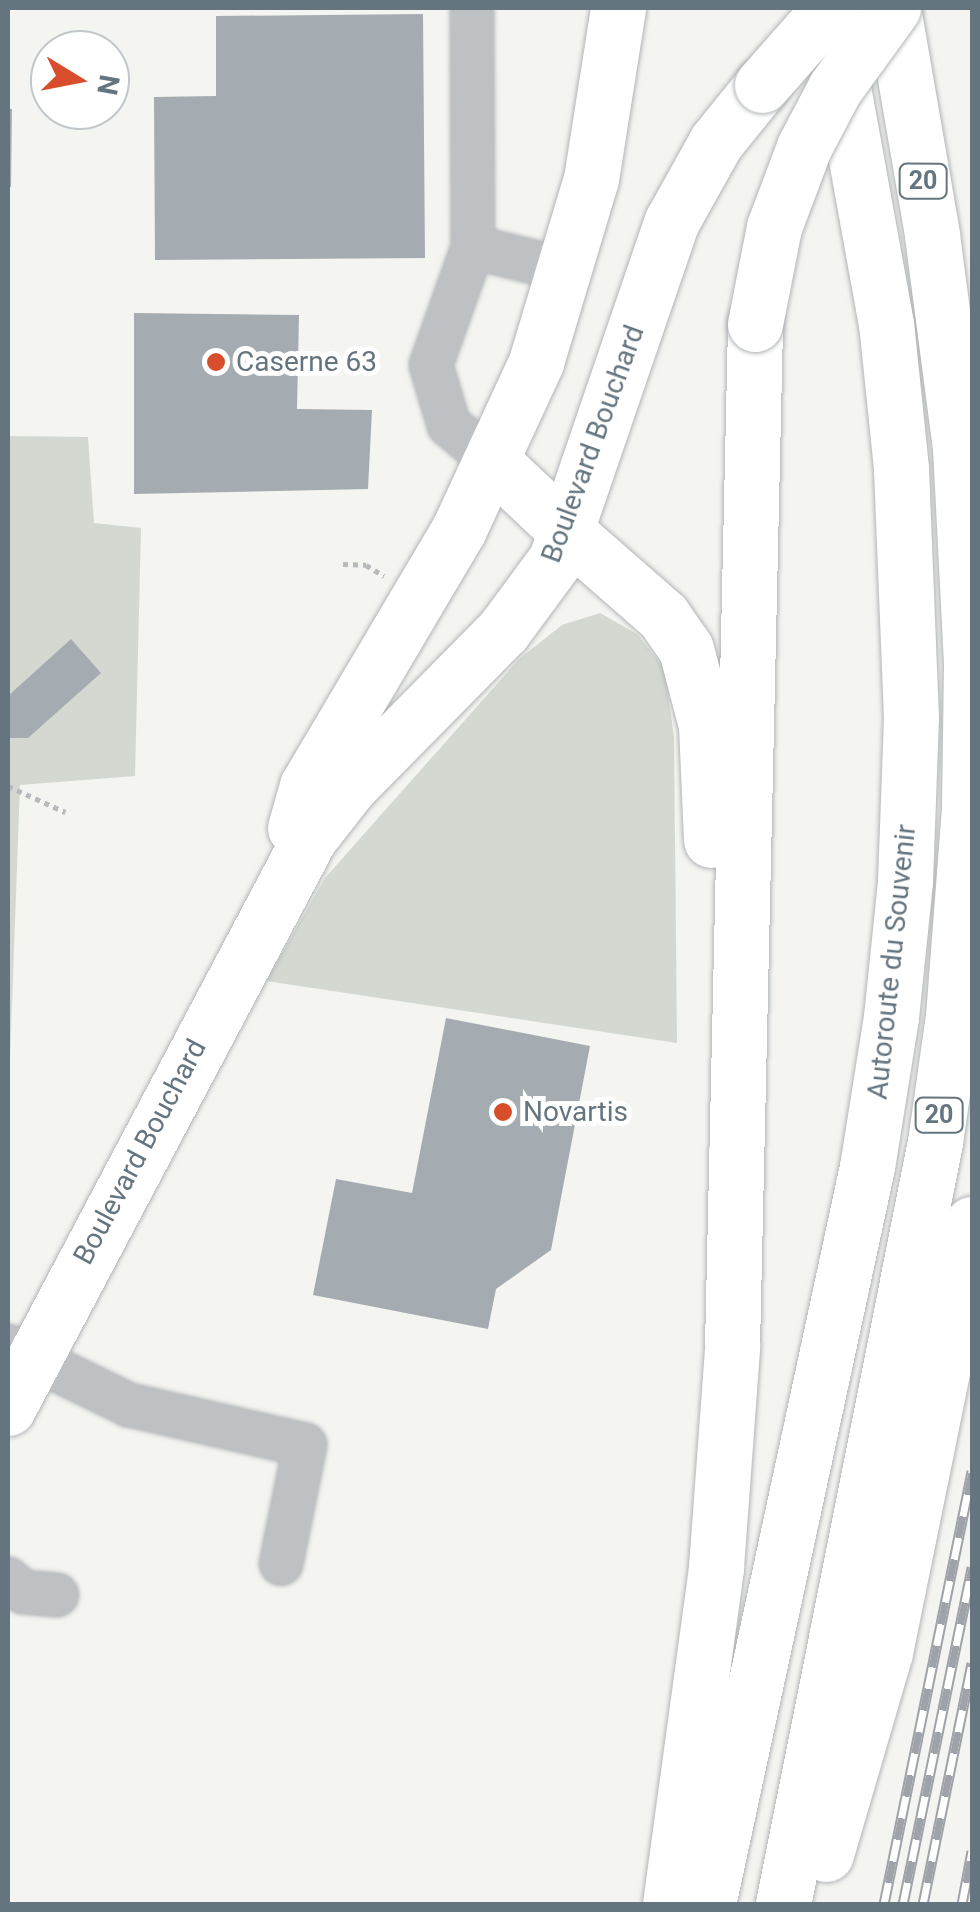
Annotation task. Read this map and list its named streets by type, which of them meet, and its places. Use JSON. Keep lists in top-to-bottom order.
{
  "streets": {
    "main road": ["20", "Boulevard Bouchard", "Autoroute du Souvenir"]
  },
  "crossings": [
    ["Boulevard Bouchard", "Autoroute du Souvenir"]
  ],
  "places": ["Caserne 63", "Novartis"],
  "north": "right"
}
